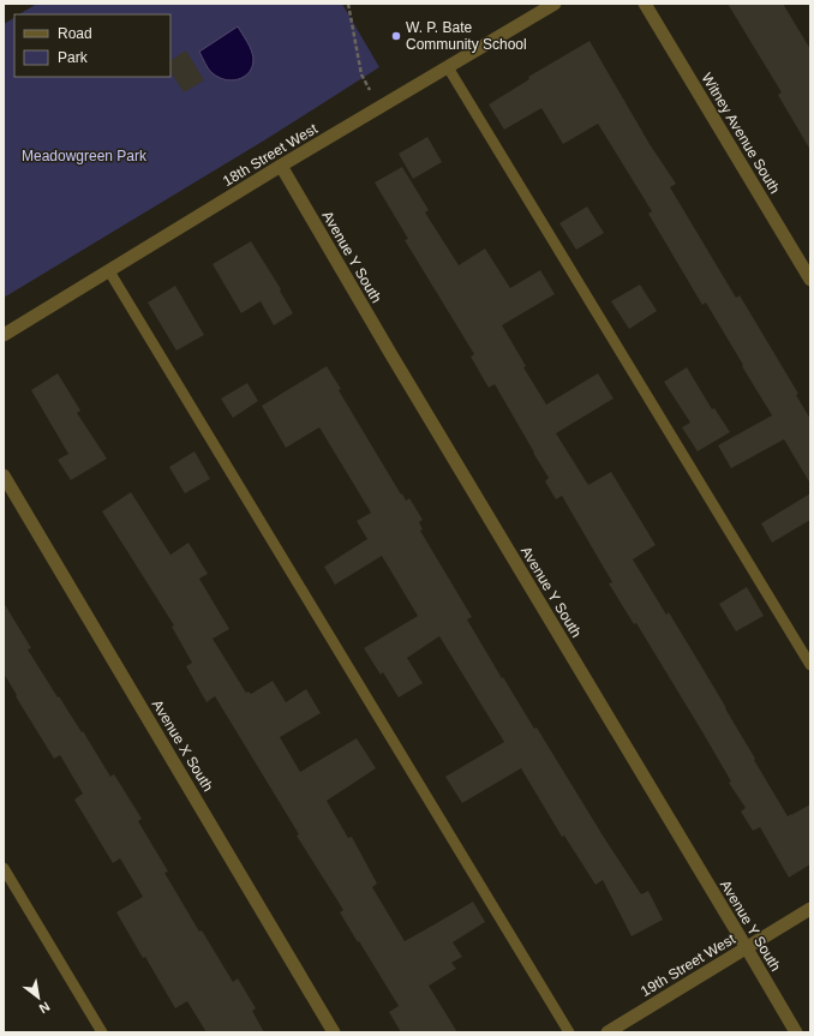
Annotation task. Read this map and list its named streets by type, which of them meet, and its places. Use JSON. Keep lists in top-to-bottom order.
{
  "streets": {
    "street": [
      "Witney Avenue South",
      "18th Street West",
      "Avenue Y South",
      "Avenue X South",
      "19th Street West"
    ]
  },
  "crossings": [
    ["18th Street West", "Avenue Y South"],
    ["Avenue Y South", "19th Street West"]
  ],
  "parks": ["Meadowgreen Park"],
  "places": ["W. P. Bate Community School"],
  "legend": ["Road", "Park"],
  "north": "bottom right"
}
